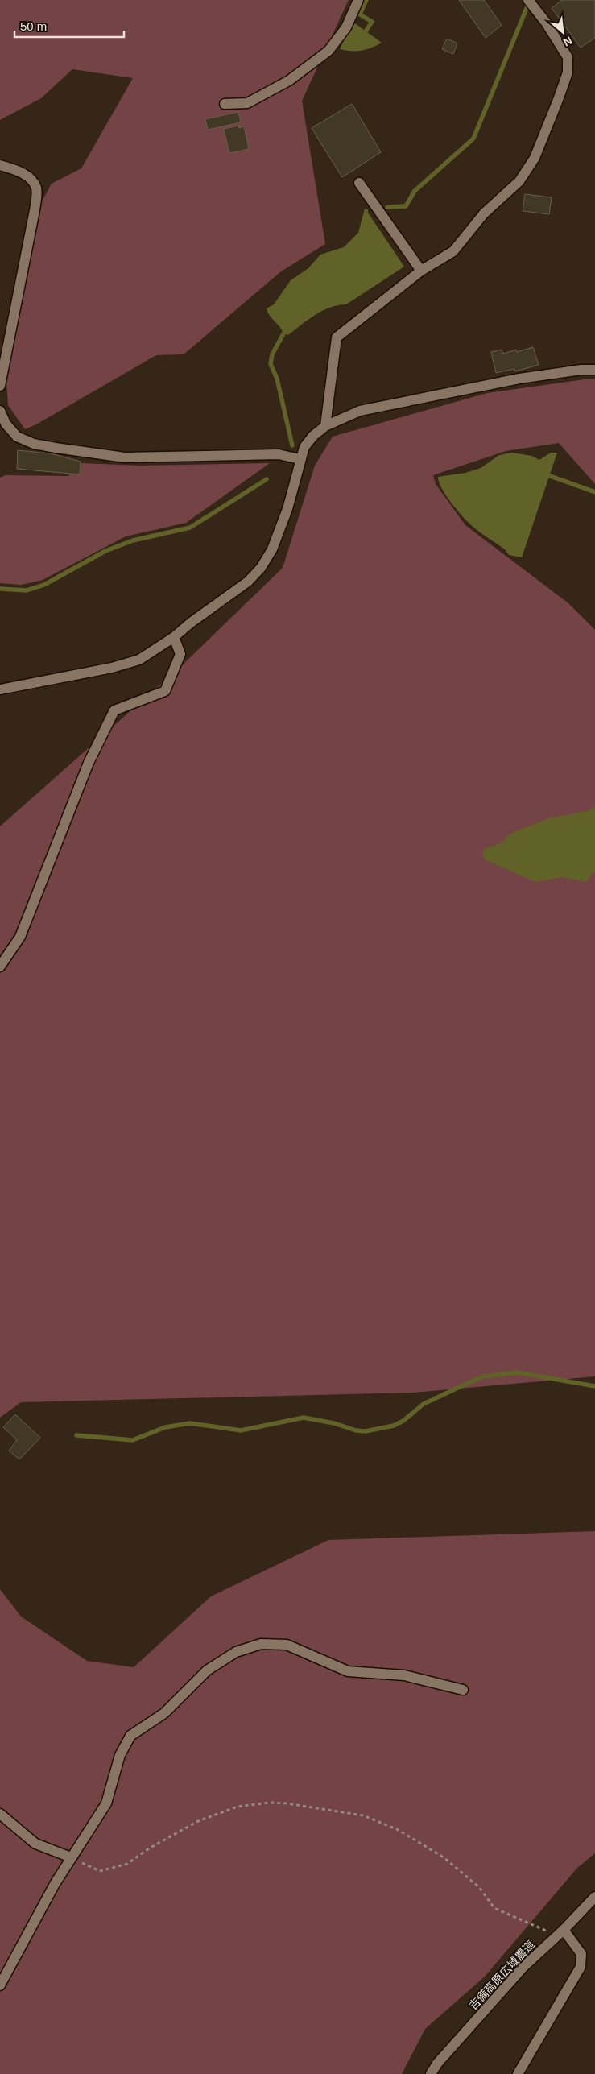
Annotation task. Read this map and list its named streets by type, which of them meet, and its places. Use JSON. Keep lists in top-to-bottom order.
{
  "streets": {
    "street": ["吉備高原広域農道"]
  },
  "scale_bar": "50 m",
  "north": "bottom right"
}
